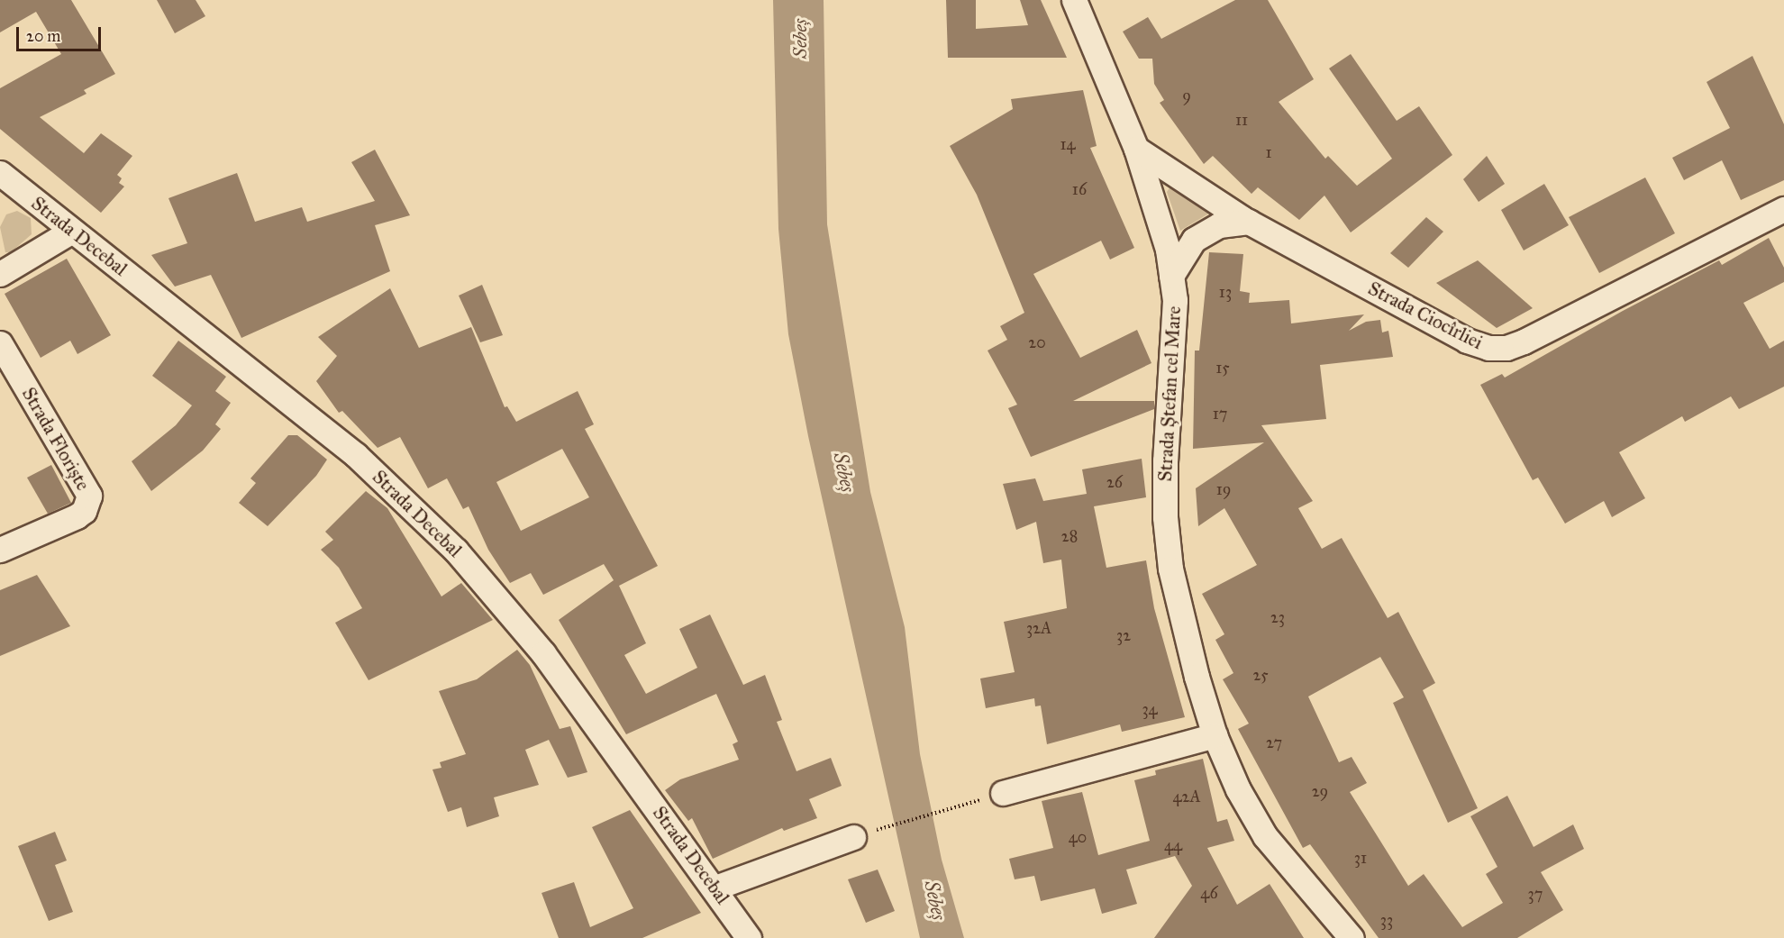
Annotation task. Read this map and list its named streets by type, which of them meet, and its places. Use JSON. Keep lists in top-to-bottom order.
{
  "streets": {
    "street": [
      "Strada Decebal",
      "Strada Ciocîrliei",
      "Strada Ștefan cel Mare",
      "Strada Floriște"
    ]
  },
  "crossings": [
    ["Strada Ciocîrliei", "Strada Ștefan cel Mare"]
  ],
  "water": ["Sebeș"],
  "house_numbers": [
    "9",
    "11",
    "14",
    "1",
    "16",
    "13",
    "20",
    "15",
    "17",
    "26",
    "19",
    "28",
    "23",
    "32A",
    "32",
    "25",
    "34",
    "27",
    "29",
    "42A",
    "40",
    "44",
    "31",
    "46",
    "37",
    "33"
  ],
  "scale_bar": "20 m"
}
